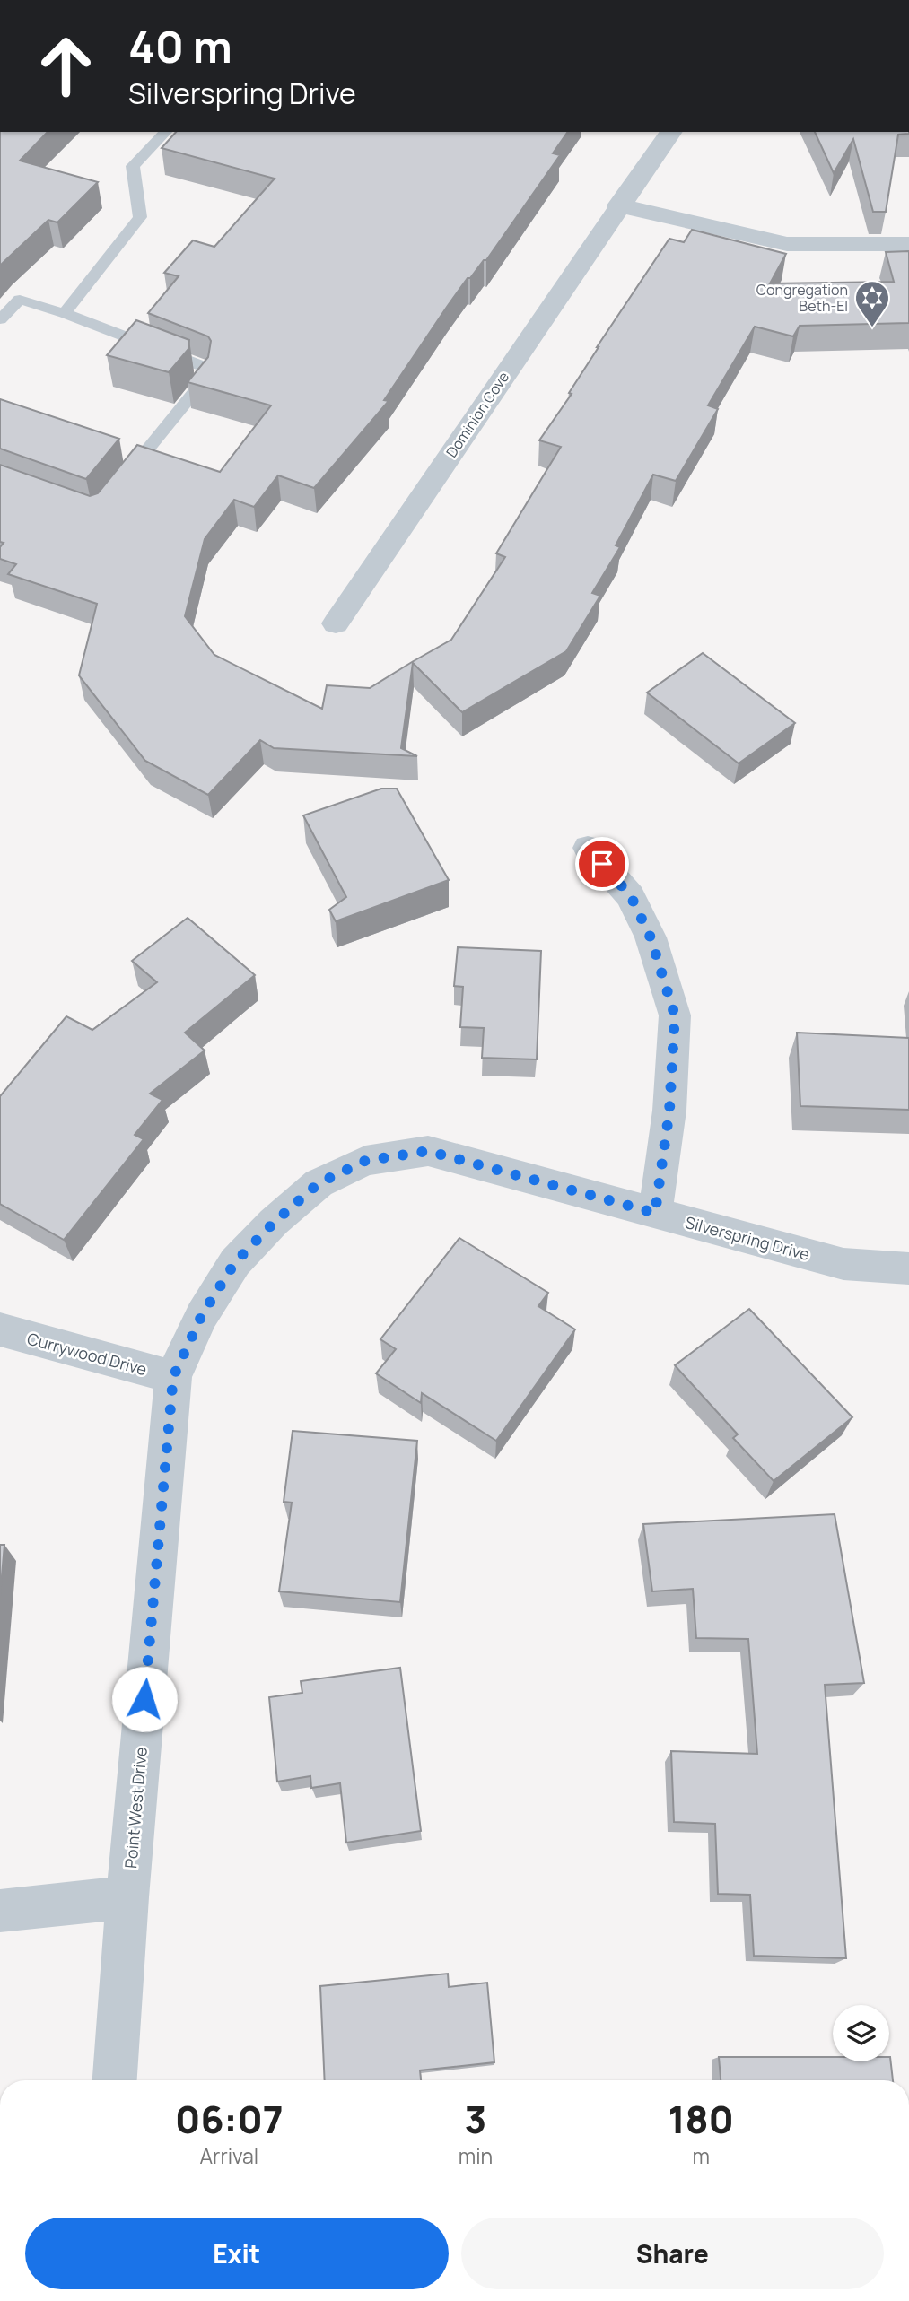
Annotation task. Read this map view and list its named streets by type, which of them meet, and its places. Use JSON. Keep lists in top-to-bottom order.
{
  "streets": {
    "street": [
      "Dominion Cove",
      "Silverspring Drive",
      "Currywood Drive",
      "Point West Drive"
    ]
  },
  "crossings": [
    ["Silverspring Drive", "Currywood Drive"],
    ["Silverspring Drive", "Point West Drive"],
    ["Currywood Drive", "Point West Drive"]
  ],
  "places": {
    "synagogue": ["Congregation Beth-El"]
  },
  "page": {
    "turn": ["40 m", "Silverspring Drive"],
    "eta": [
      "06:07",
      "Arrival",
      "3",
      "min",
      "180",
      "m"
    ],
    "buttons": ["Exit", "Share"]
  }
}
